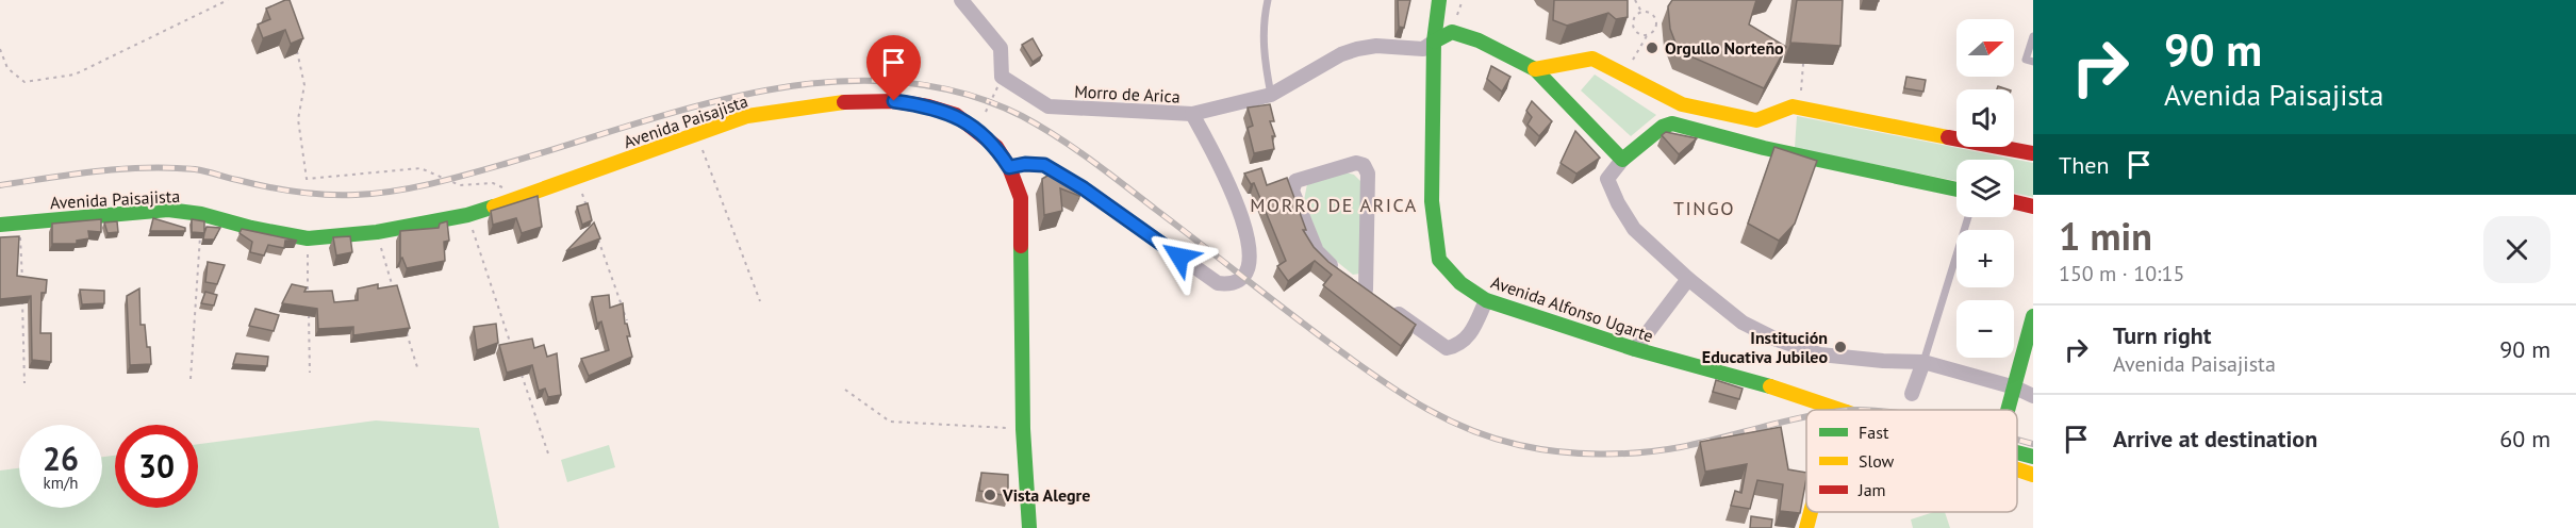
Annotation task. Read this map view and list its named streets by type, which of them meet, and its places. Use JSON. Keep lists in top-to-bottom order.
{
  "streets": {
    "main road": ["Avenida Paisajista", "Avenida Alfonso Ugarte"],
    "street": ["Morro de Arica"]
  },
  "crossings": [
    ["Morro de Arica", "Avenida Alfonso Ugarte"]
  ],
  "districts": ["MORRO DE ARICA", "TINGO"],
  "places": ["Orgullo Norteño", "Institución Educativa Jubileo", "Vista Alegre"],
  "legend": ["Fast", "Slow", "Jam"],
  "north": "right",
  "page": {
    "turn": ["90 m", "Avenida Paisajista"],
    "map_buttons": ["+", "−"],
    "then": "Then",
    "heading": ["1 min", "150 m · 10:15"],
    "list": [
      {
        "name": "Turn right",
        "note": "Avenida Paisajista",
        "value": "90 m"
      },
      {
        "name": "Arrive at destination",
        "value": "60 m"
      }
    ],
    "speed": "26 km/h",
    "limit": "30"
  }
}
